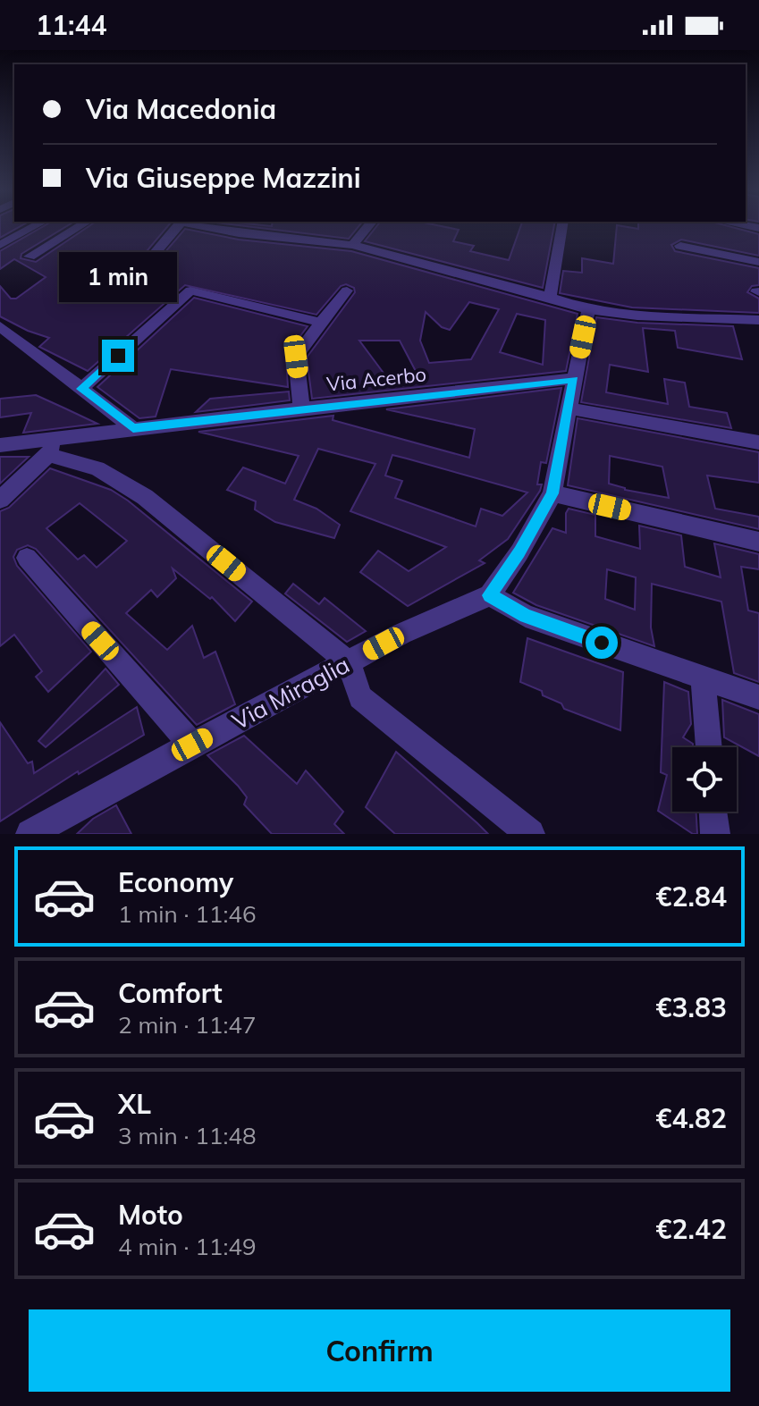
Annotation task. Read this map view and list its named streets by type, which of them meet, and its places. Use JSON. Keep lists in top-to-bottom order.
{
  "streets": {
    "street": ["Via Acerbo", "Via Miraglia"]
  },
  "page": {
    "status": "11:44",
    "banner": ["Via Macedonia", "Via Giuseppe Mazzini"],
    "bubble": "1 min",
    "list": [
      {
        "name": "Economy",
        "note": "1 min · 11:46",
        "value": "€2.84"
      },
      {
        "name": "Comfort",
        "note": "2 min · 11:47",
        "value": "€3.83"
      },
      {
        "name": "XL",
        "note": "3 min · 11:48",
        "value": "€4.82"
      },
      {
        "name": "Moto",
        "note": "4 min · 11:49",
        "value": "€2.42"
      }
    ],
    "buttons": "Confirm"
  }
}
